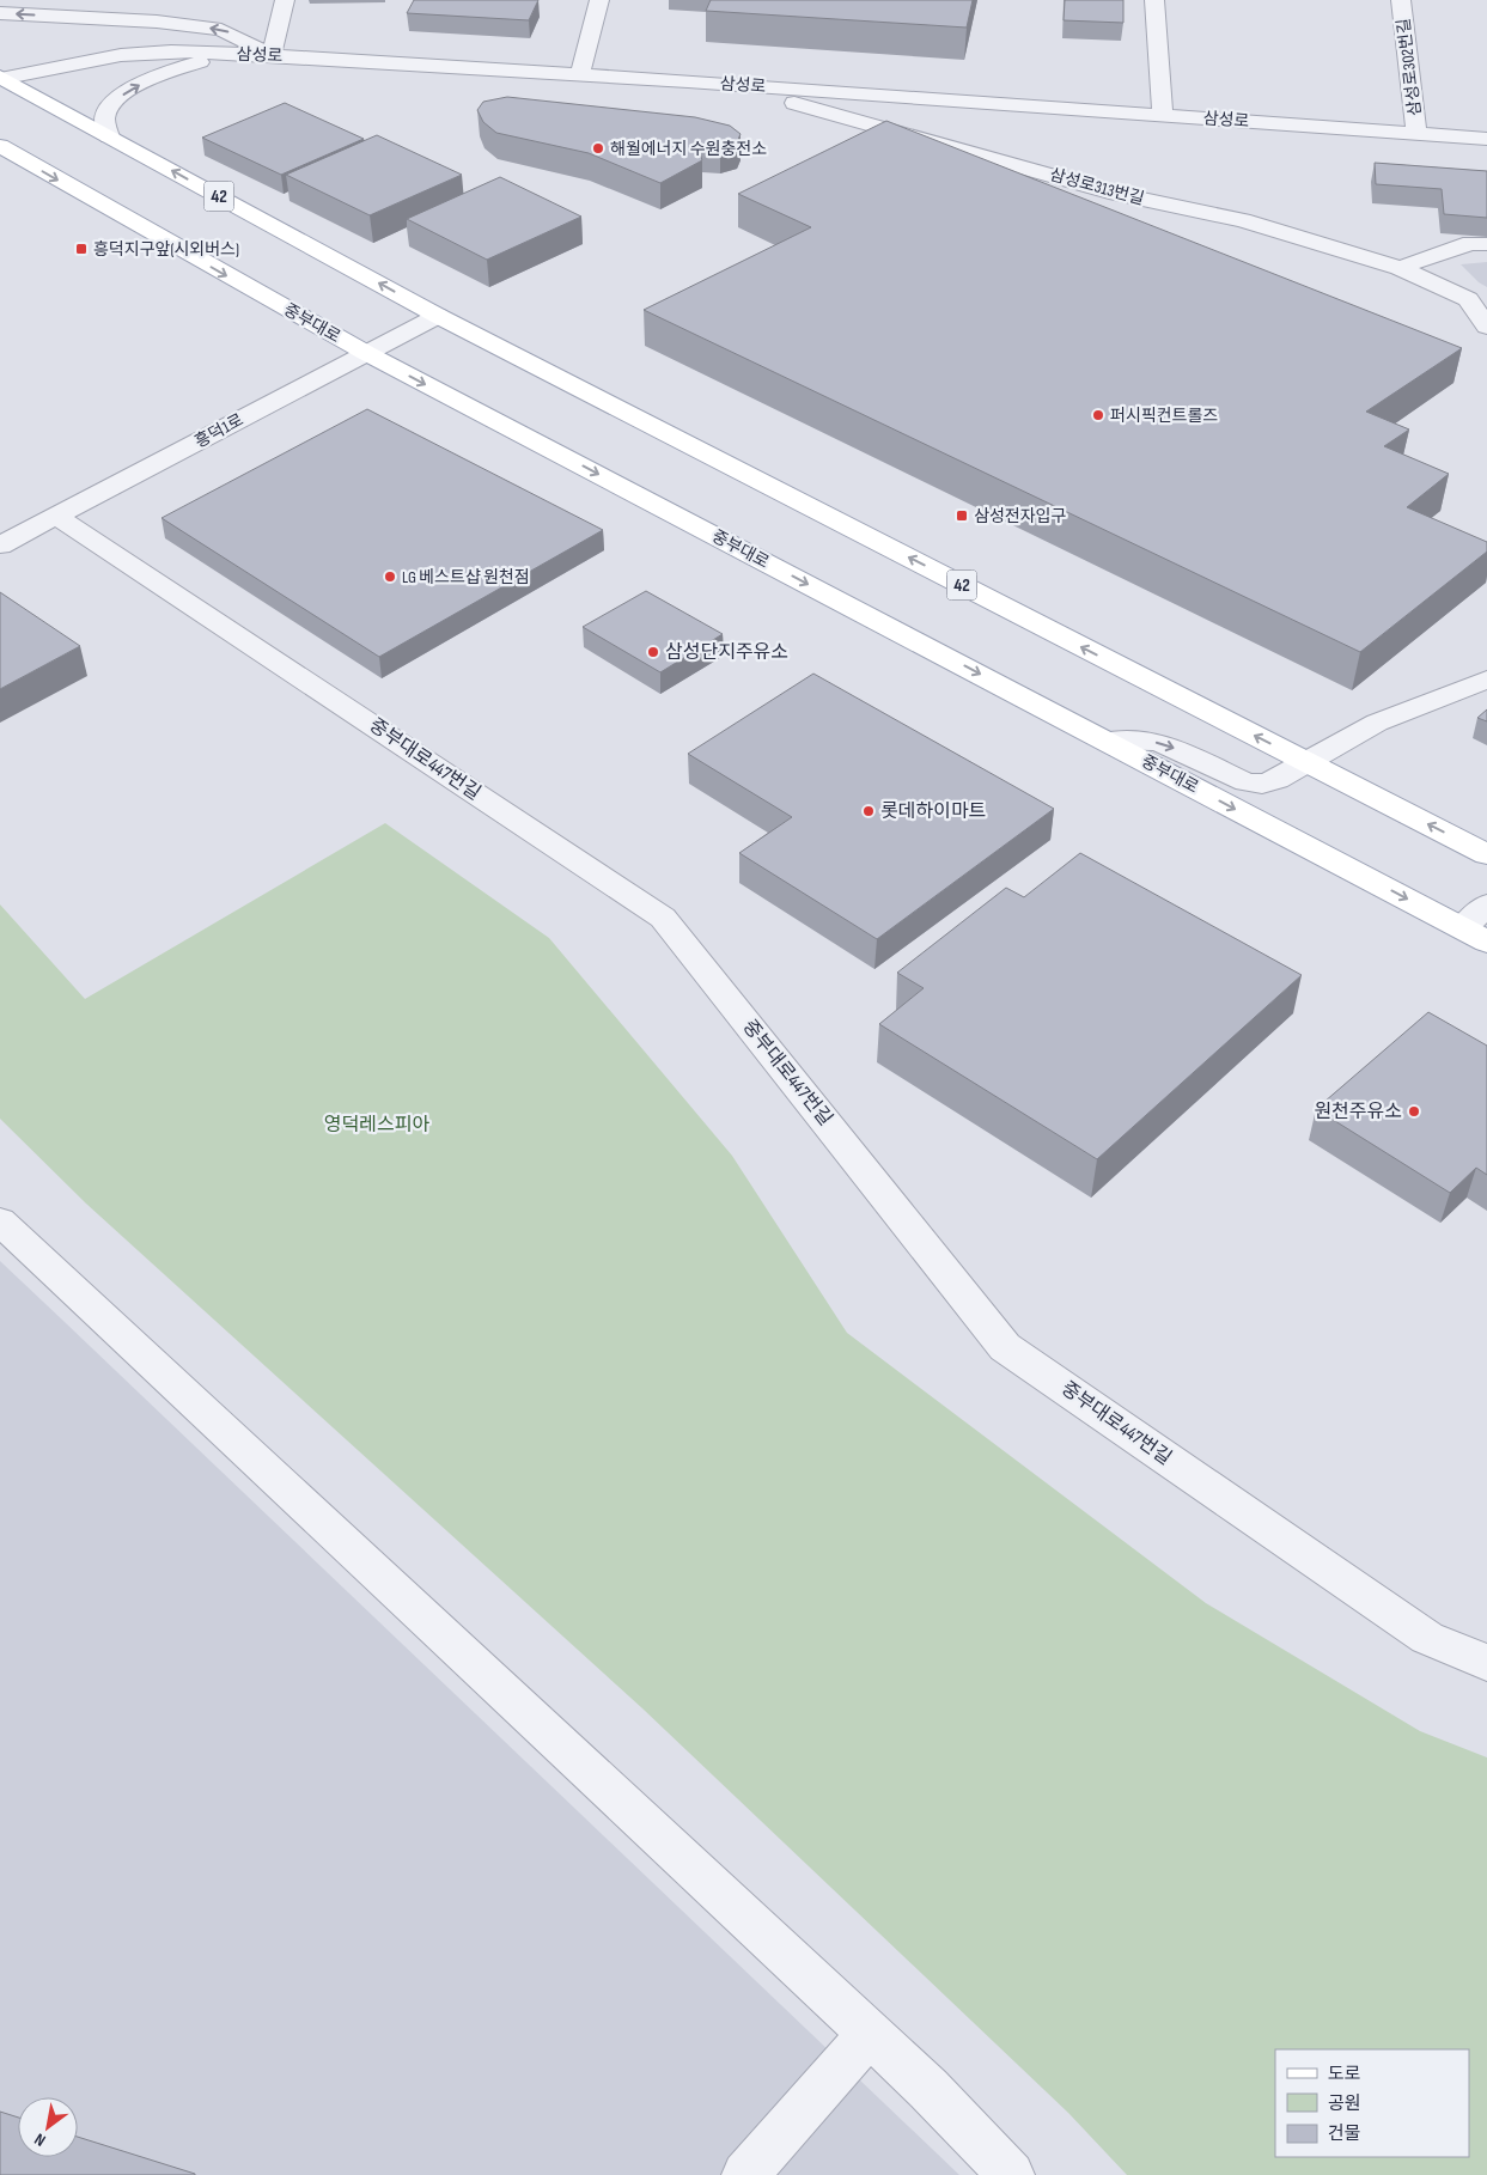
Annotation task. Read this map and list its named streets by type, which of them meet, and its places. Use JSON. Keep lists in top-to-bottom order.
{
  "streets": {
    "main road": ["42", "중부대로"],
    "street": [
      "삼성로",
      "삼성로302번길",
      "삼성로313번길",
      "흥덕1로",
      "중부대로447번길"
    ]
  },
  "crossings": [
    ["삼성로", "삼성로302번길"],
    ["삼성로", "삼성로313번길"],
    ["삼성로", "42"],
    ["42", "흥덕1로"],
    ["중부대로", "흥덕1로"],
    ["흥덕1로", "중부대로447번길"]
  ],
  "parks": ["영덕레스피아"],
  "places": {
    "other": [
      "해월에너지 수원충전소",
      "퍼시픽컨트롤즈",
      "LG 베스트샵 원천점",
      "삼성단지주유소",
      "롯데하이마트",
      "원천주유소"
    ],
    "transit": ["흥덕지구앞(시외버스)", "삼성전자입구"]
  },
  "legend": ["도로", "공원", "건물"],
  "north": "bottom left"
}
